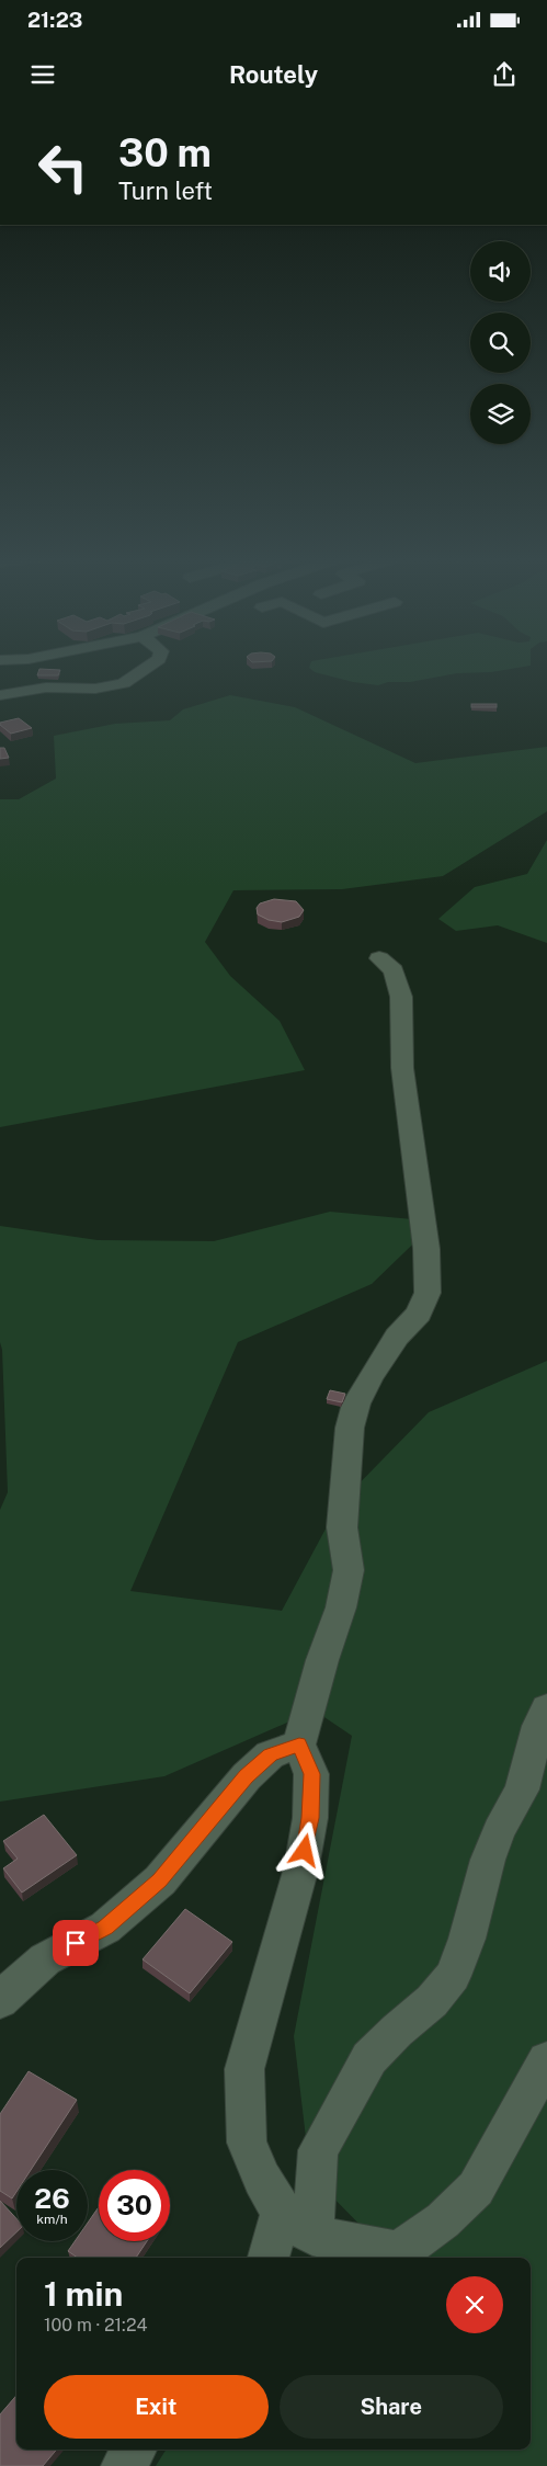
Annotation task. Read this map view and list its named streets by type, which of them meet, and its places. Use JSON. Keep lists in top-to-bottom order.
{
  "page": {
    "status": "21:23",
    "header": "Routely",
    "turn": ["30 m", "Turn left"],
    "speed": "26 km/h",
    "limit": "30",
    "heading": ["1 min", "100 m · 21:24"],
    "buttons": ["Exit", "Share"]
  }
}
